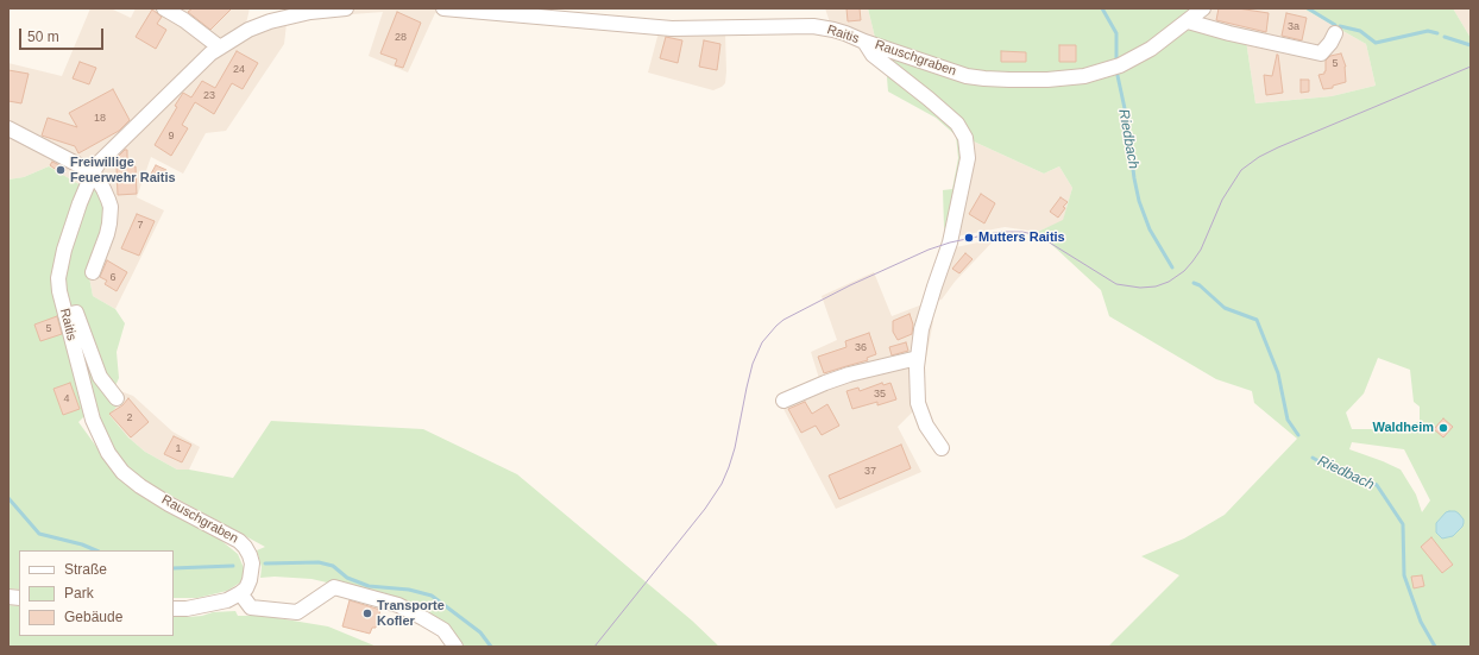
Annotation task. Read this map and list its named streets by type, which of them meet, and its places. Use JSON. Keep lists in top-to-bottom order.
{
  "streets": {
    "street": ["Raitis", "Rauschgraben"]
  },
  "crossings": [
    ["Raitis", "Rauschgraben"]
  ],
  "water": ["Riedbach"],
  "places": [
    "Freiwillige Feuerwehr Raitis",
    "Mutters Raitis",
    "Waldheim",
    "Transporte Kofler"
  ],
  "house_numbers": [
    "3a",
    "28",
    "5",
    "24",
    "23",
    "18",
    "9",
    "7",
    "6",
    "5",
    "36",
    "35",
    "4",
    "2",
    "1",
    "37"
  ],
  "legend": ["Straße", "Park", "Gebäude"],
  "scale_bar": "50 m"
}
